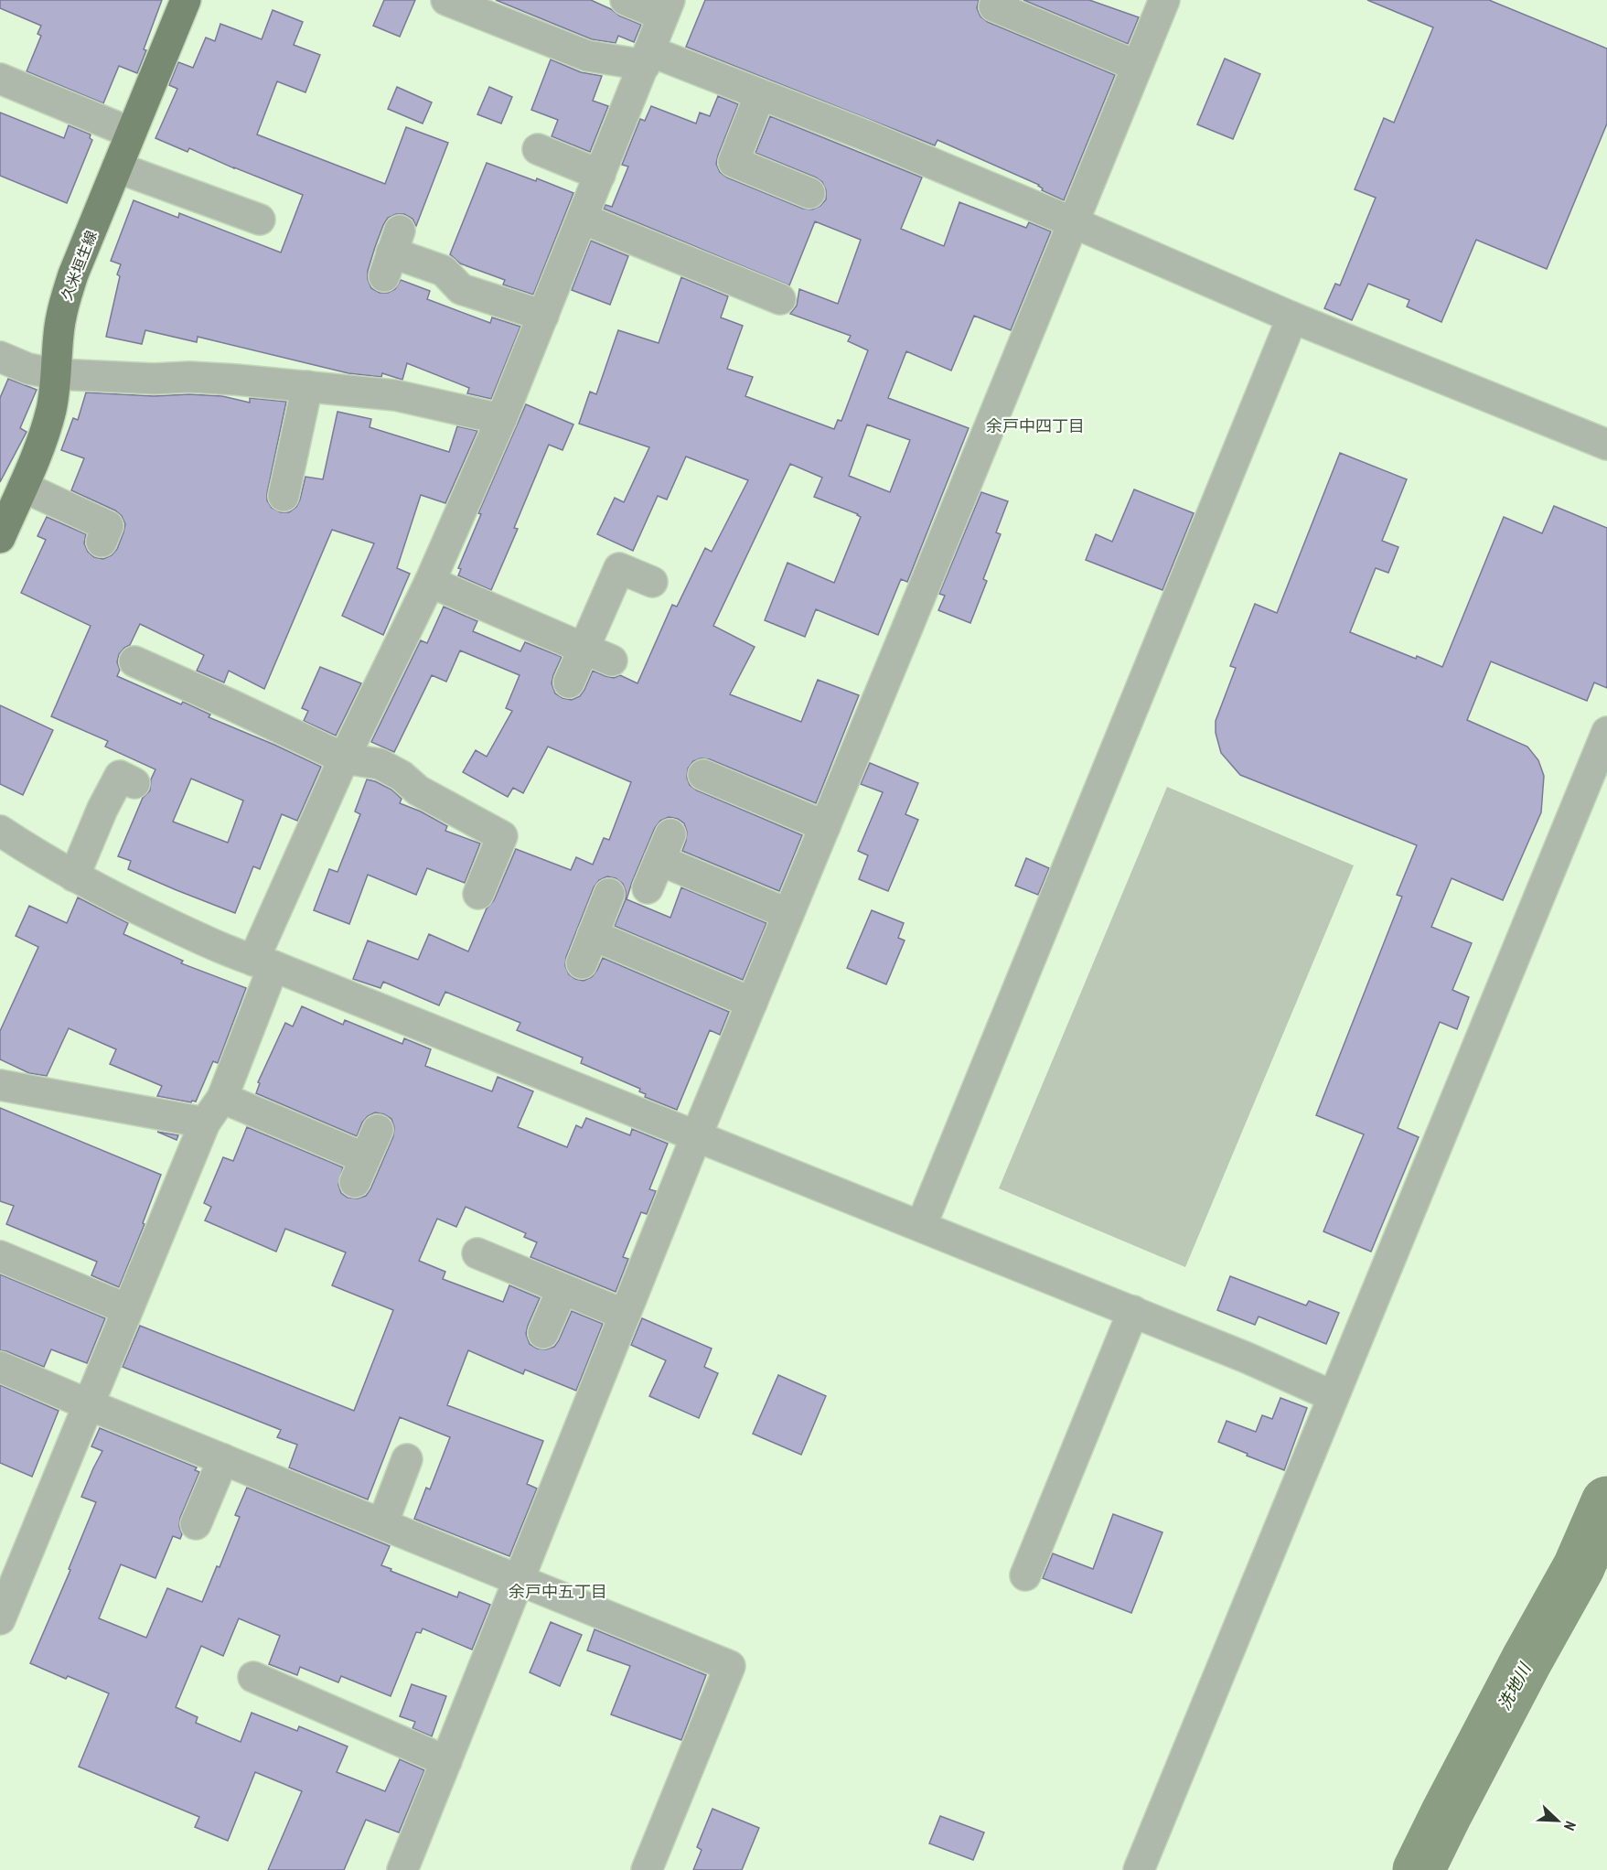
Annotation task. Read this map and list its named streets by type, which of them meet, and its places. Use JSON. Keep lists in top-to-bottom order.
{
  "streets": {
    "main road": ["久米垣生線"]
  },
  "districts": ["余戸中四丁目", "余戸中五丁目"],
  "water": ["洗地川"],
  "north": "bottom right"
}
